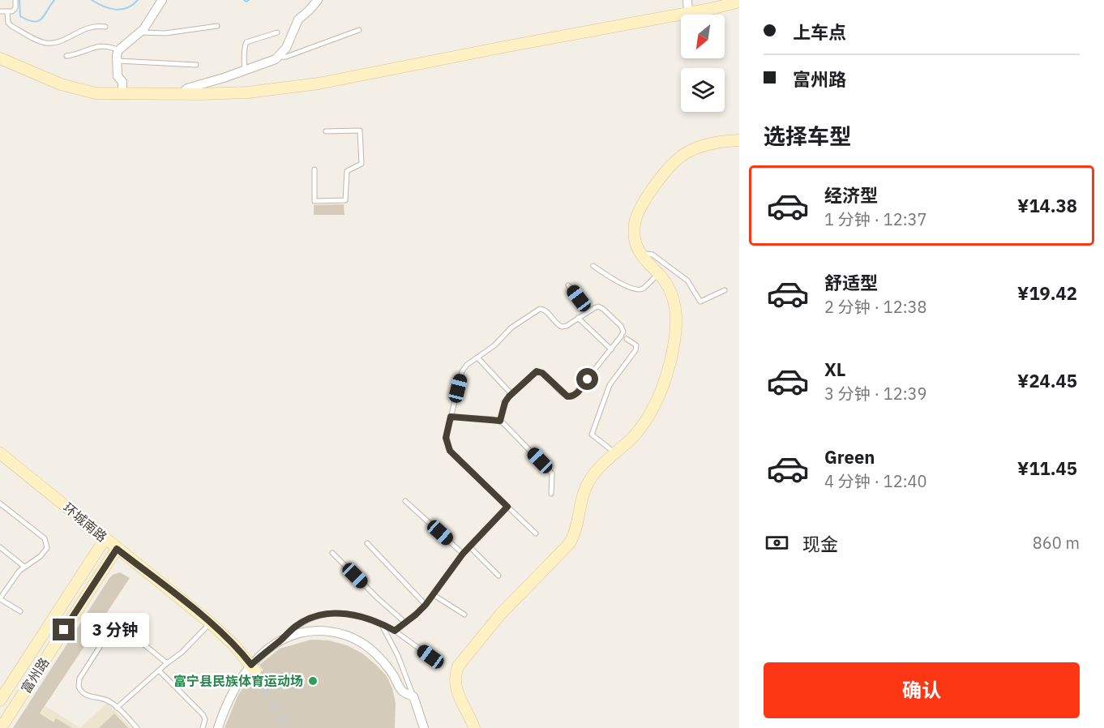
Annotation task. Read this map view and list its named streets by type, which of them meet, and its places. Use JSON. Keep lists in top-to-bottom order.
{
  "streets": {
    "main road": ["环城南路", "富州路"]
  },
  "crossings": [
    ["环城南路", "富州路"]
  ],
  "places": ["富宁县民族体育运动场"],
  "north": "bottom left",
  "page": {
    "banner": ["上车点", "富州路"],
    "heading": "选择车型",
    "list": [
      {
        "name": "经济型",
        "note": "1 分钟 · 12:37",
        "value": "¥14.38"
      },
      {
        "name": "舒适型",
        "note": "2 分钟 · 12:38",
        "value": "¥19.42"
      },
      {
        "name": "XL",
        "note": "3 分钟 · 12:39",
        "value": "¥24.45"
      },
      {
        "name": "Green",
        "note": "4 分钟 · 12:40",
        "value": "¥11.45"
      }
    ],
    "pay": ["现金", "860 m"],
    "bubble": "3 分钟",
    "buttons": "确认"
  }
}
